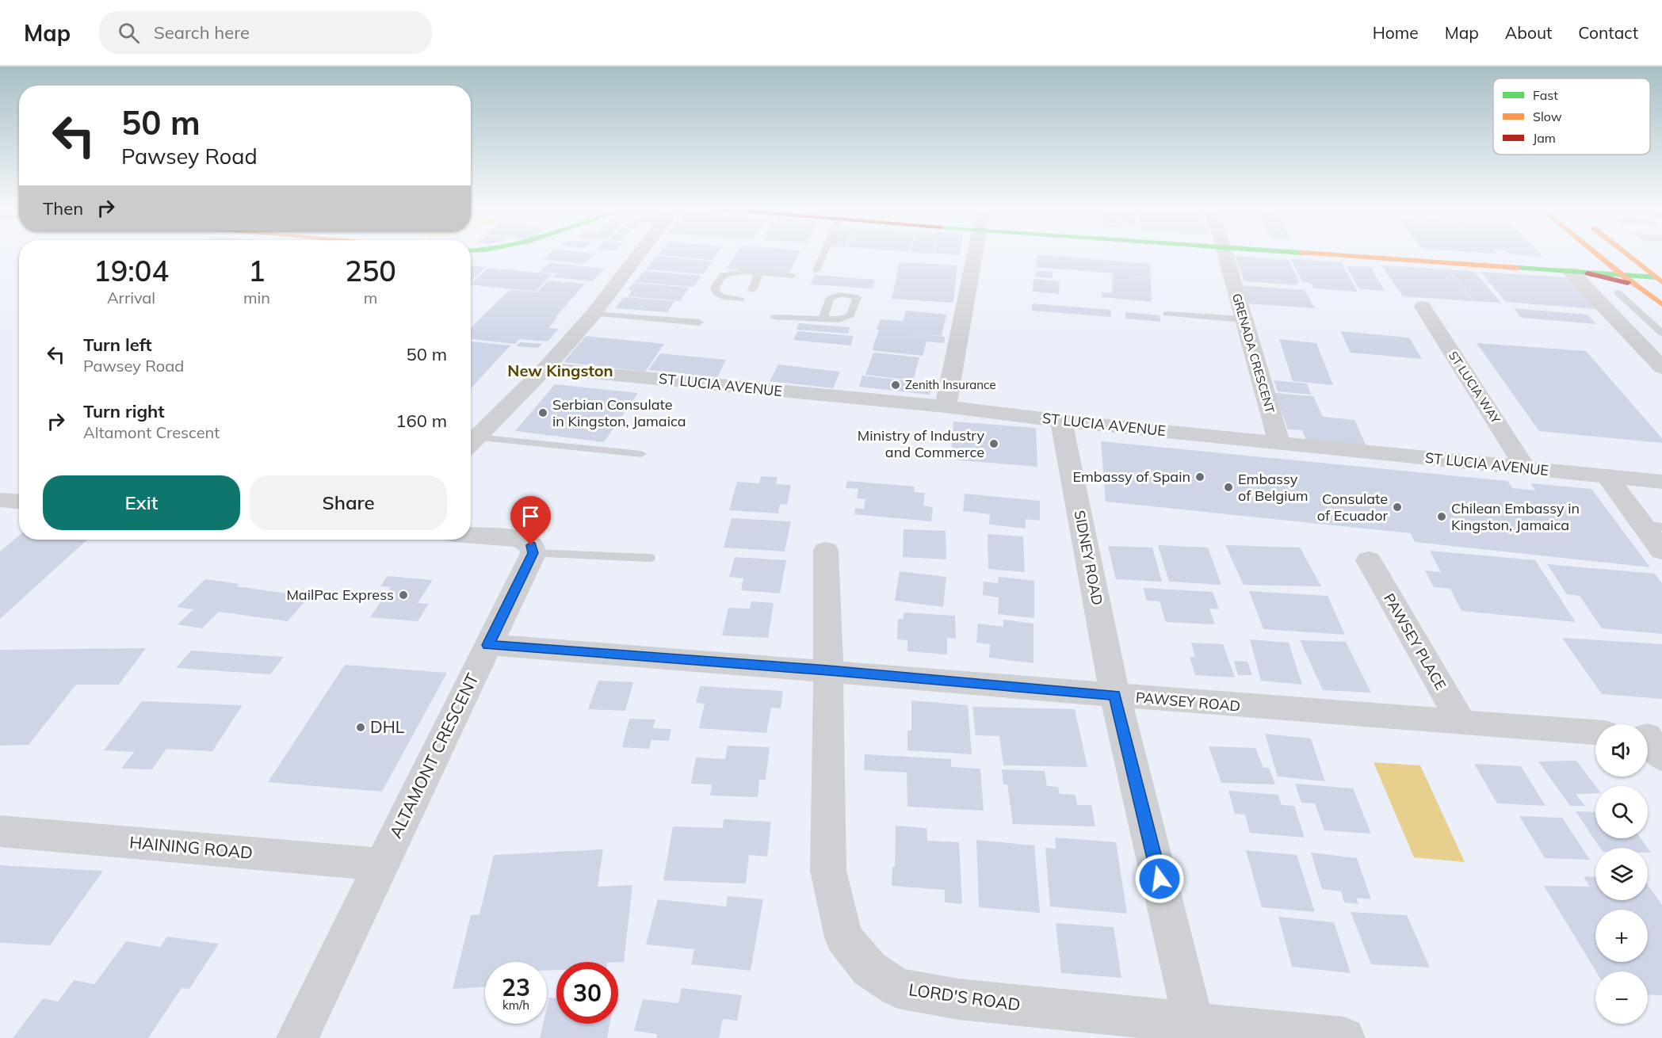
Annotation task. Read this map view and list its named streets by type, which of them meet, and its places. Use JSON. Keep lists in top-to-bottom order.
{
  "streets": {
    "street": [
      "GRENADA CRESCENT",
      "ST LUCIA AVENUE",
      "ST LUCIA WAY",
      "SIDNEY ROAD",
      "PAWSEY PLACE",
      "PAWSEY ROAD",
      "ALTAMONT CRESCENT",
      "HAINING ROAD",
      "LORD'S ROAD"
    ]
  },
  "crossings": [
    ["GRENADA CRESCENT", "ST LUCIA AVENUE"],
    ["ST LUCIA AVENUE", "ST LUCIA WAY"],
    ["ST LUCIA AVENUE", "SIDNEY ROAD"],
    ["SIDNEY ROAD", "PAWSEY ROAD"],
    ["SIDNEY ROAD", "LORD'S ROAD"],
    ["PAWSEY PLACE", "PAWSEY ROAD"],
    ["PAWSEY ROAD", "ALTAMONT CRESCENT"],
    ["PAWSEY ROAD", "LORD'S ROAD"],
    ["ALTAMONT CRESCENT", "HAINING ROAD"]
  ],
  "districts": ["New Kingston"],
  "places": [
    "Zenith Insurance",
    "Serbian Consulate in Kingston, Jamaica",
    "Ministry of Industry and Commerce",
    "Embassy of Spain",
    "Embassy of Belgium",
    "Consulate of Ecuador",
    "Chilean Embassy in Kingston, Jamaica",
    "MailPac Express",
    "DHL"
  ],
  "legend": ["Fast", "Slow", "Jam"],
  "page": {
    "header": "Map",
    "search": "Search here",
    "nav": [
      "Home",
      "Map",
      "About",
      "Contact"
    ],
    "turn": ["50 m", "Pawsey Road"],
    "then": "Then",
    "eta": [
      "19:04",
      "Arrival",
      "1",
      "min",
      "250",
      "m"
    ],
    "list": [
      {
        "name": "Turn left",
        "note": "Pawsey Road",
        "value": "50 m"
      },
      {
        "name": "Turn right",
        "note": "Altamont Crescent",
        "value": "160 m"
      }
    ],
    "buttons": ["Exit", "Share"],
    "map_buttons": ["+", "−"],
    "speed": "23 km/h",
    "limit": "30"
  }
}
